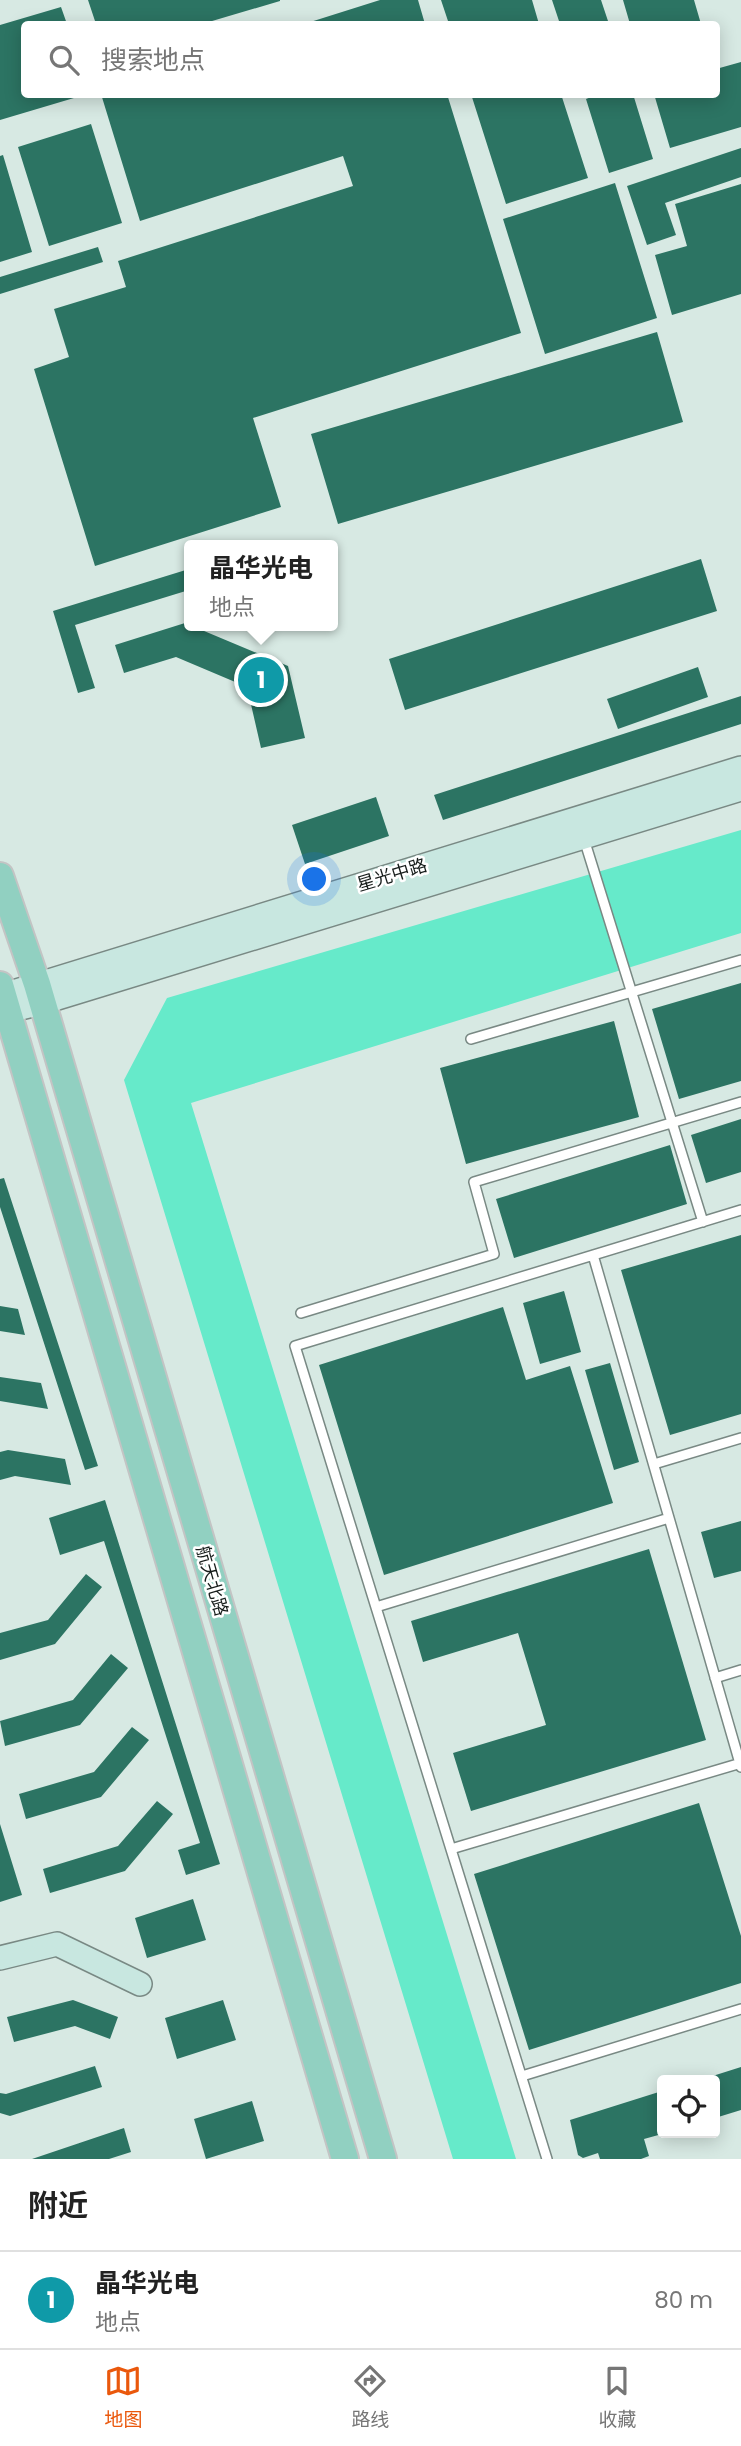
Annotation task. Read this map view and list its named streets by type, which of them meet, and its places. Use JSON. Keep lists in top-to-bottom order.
{
  "streets": {
    "main road": ["星光中路", "航天北路"]
  },
  "crossings": [
    ["星光中路", "航天北路"]
  ],
  "page": {
    "search": "搜索地点",
    "popup": ["晶华光电", "地点"],
    "pins": "1",
    "heading": "附近",
    "list": [
      {
        "mark": "1",
        "name": "晶华光电",
        "note": "地点",
        "value": "80 m"
      }
    ],
    "nav": ["地图", "路线", "收藏"]
  }
}
